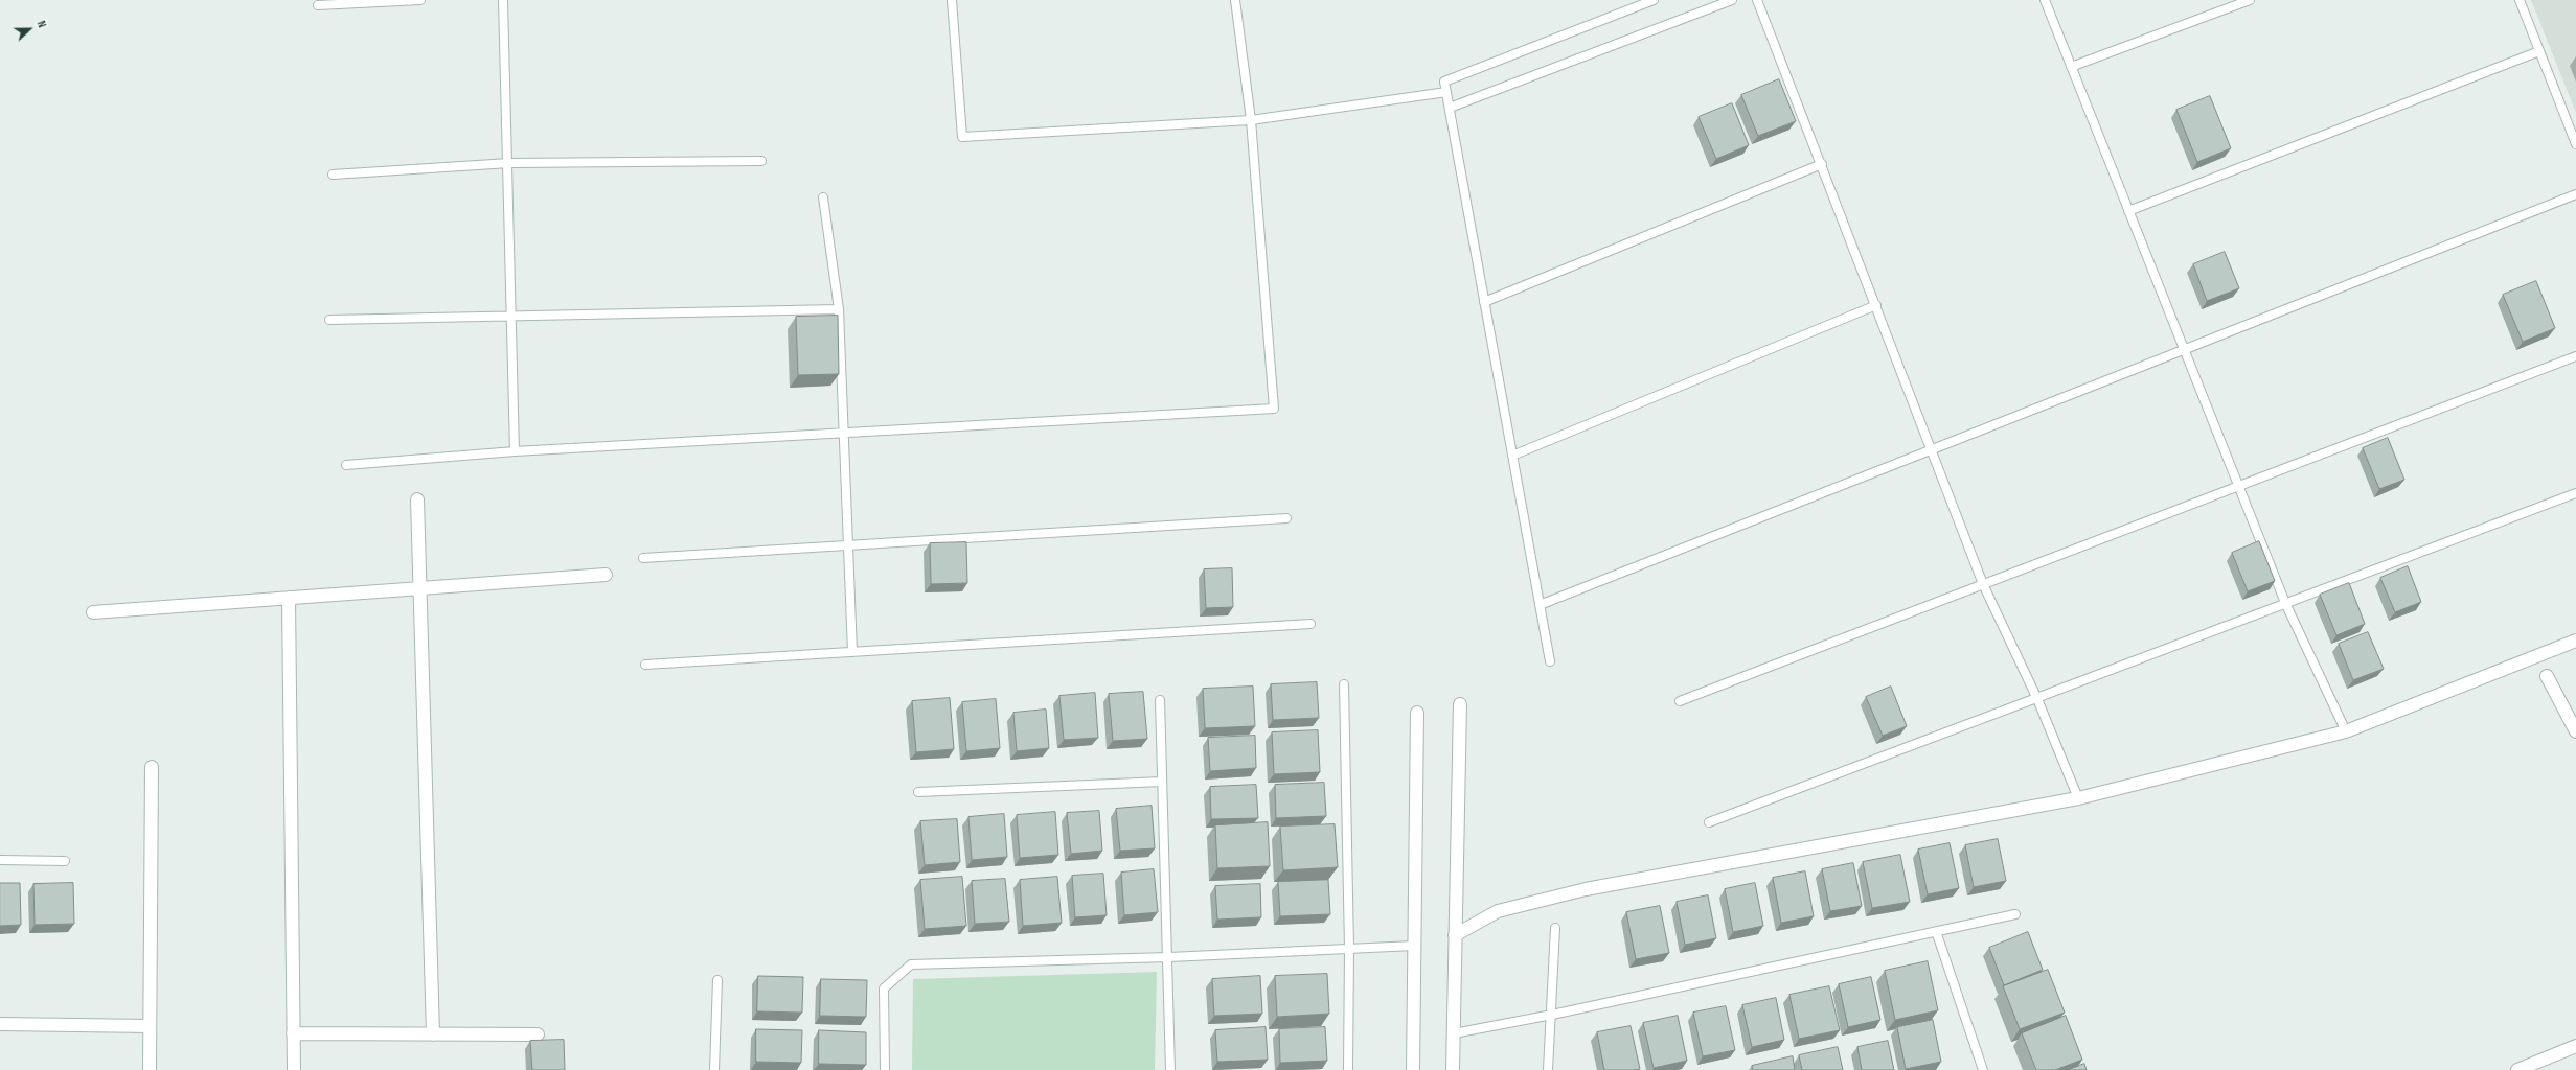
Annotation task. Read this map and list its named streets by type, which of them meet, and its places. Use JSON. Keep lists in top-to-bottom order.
{
  "north": "right"
}
